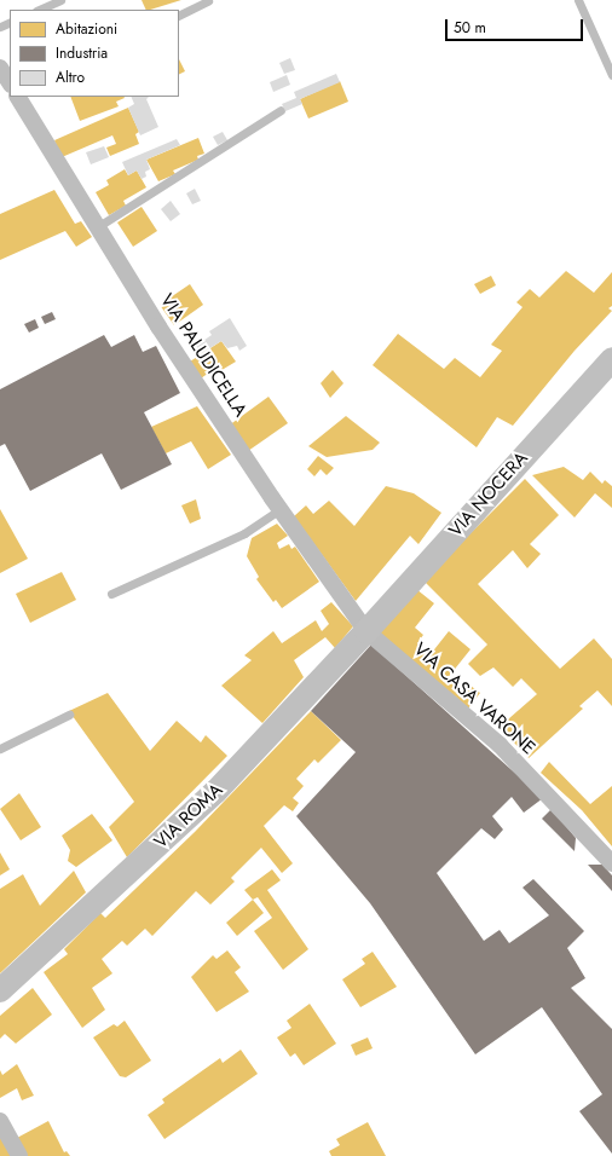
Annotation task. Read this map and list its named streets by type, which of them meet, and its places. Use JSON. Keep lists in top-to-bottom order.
{
  "streets": {
    "main road": ["VIA NOCERA", "VIA ROMA"],
    "street": ["VIA PALUDICELLA", "VIA CASA VARONE"]
  },
  "crossings": [
    ["VIA PALUDICELLA", "VIA NOCERA"],
    ["VIA PALUDICELLA", "VIA CASA VARONE"],
    ["VIA PALUDICELLA", "VIA ROMA"],
    ["VIA NOCERA", "VIA CASA VARONE"],
    ["VIA NOCERA", "VIA ROMA"],
    ["VIA CASA VARONE", "VIA ROMA"]
  ],
  "legend": ["Abitazioni", "Industria", "Altro"],
  "scale_bar": "50 m"
}
